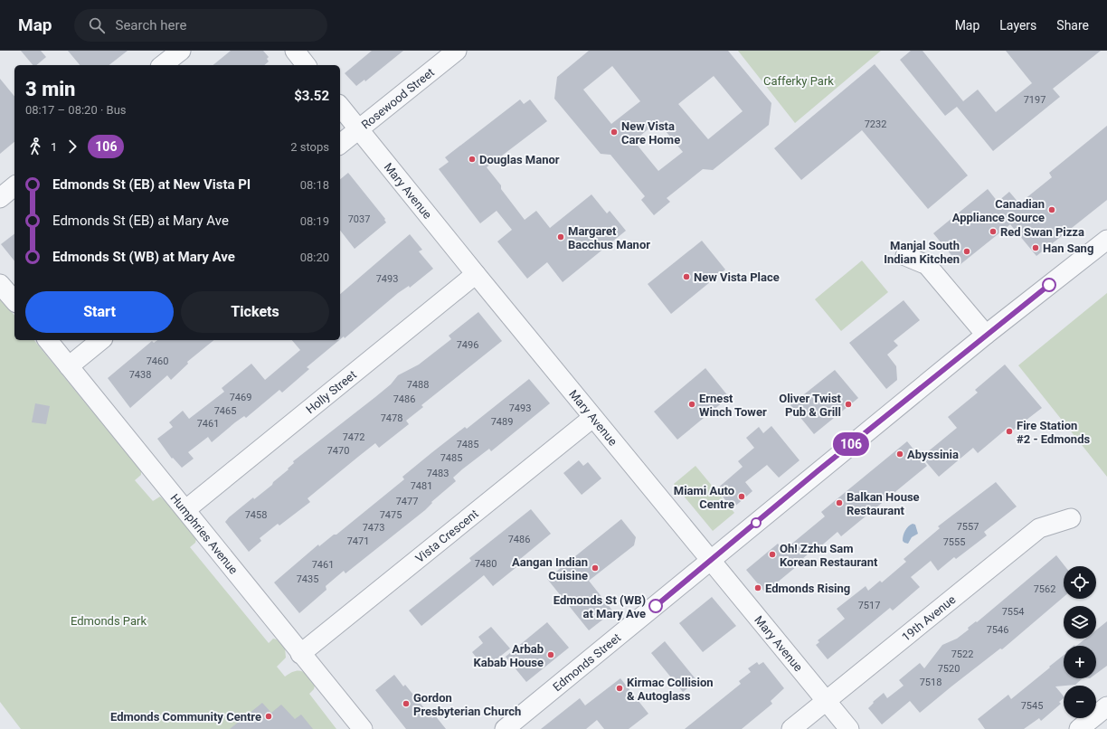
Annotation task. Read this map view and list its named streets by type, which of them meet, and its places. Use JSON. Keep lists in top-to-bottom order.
{
  "streets": {
    "street": [
      "Rosewood Street",
      "Mary Avenue",
      "Holly Street",
      "Humphries Avenue",
      "Vista Crescent",
      "19th Avenue",
      "Edmonds Street"
    ]
  },
  "crossings": [
    ["Rosewood Street", "Mary Avenue"],
    ["Mary Avenue", "Holly Street"],
    ["Mary Avenue", "Vista Crescent"],
    ["Mary Avenue", "19th Avenue"],
    ["Mary Avenue", "Edmonds Street"],
    ["Holly Street", "Humphries Avenue"],
    ["Humphries Avenue", "Vista Crescent"]
  ],
  "parks": ["Cafferky Park", "Edmonds Park"],
  "places": [
    "New Vista Care Home",
    "Douglas Manor",
    "Canadian Appliance Source",
    "Red Swan Pizza",
    "Margaret Bacchus Manor",
    "Han Sang",
    "Manjal South Indian Kitchen",
    "New Vista Place",
    "Ernest Winch Tower",
    "Oliver Twist Pub & Grill",
    "Fire Station #2 - Edmonds",
    "Abyssinia",
    "Miami Auto Centre",
    "Balkan House Restaurant",
    "Oh! Zzhu Sam Korean Restaurant",
    "Aangan Indian Cuisine",
    "Edmonds Rising",
    "Edmonds St (WB) at Mary Ave",
    "Arbab Kabab House",
    "Kirmac Collision & Autoglass",
    "Gordon Presbyterian Church",
    "Edmonds Community Centre"
  ],
  "lines": ["bus line 106"],
  "house_numbers": [
    "7197",
    "7232",
    "7037",
    "7493",
    "7496",
    "7460",
    "7438",
    "7488",
    "7469",
    "7486",
    "7493",
    "7465",
    "7478",
    "7489",
    "7461",
    "7472",
    "7485",
    "7470",
    "7485",
    "7483",
    "7481",
    "7477",
    "7458",
    "7475",
    "7557",
    "7473",
    "7486",
    "7471",
    "7555",
    "7480",
    "7461",
    "7435",
    "7562",
    "7517",
    "7554",
    "7546",
    "7522",
    "7520",
    "7518",
    "7545"
  ],
  "page": {
    "header": "Map",
    "search": "Search here",
    "nav": ["Map", "Layers", "Share"],
    "on_map": "106",
    "heading": ["3 min", "08:17 – 08:20 · Bus", "$3.52"],
    "legs": ["1", "106", "2 stops"],
    "list": [
      {
        "name": "Edmonds St (EB) at New Vista Pl",
        "value": "08:18"
      },
      {
        "name": "Edmonds St (EB) at Mary Ave",
        "value": "08:19"
      },
      {
        "name": "Edmonds St (WB) at Mary Ave",
        "value": "08:20"
      }
    ],
    "buttons": ["Start", "Tickets"],
    "map_buttons": ["+", "−"]
  }
}
